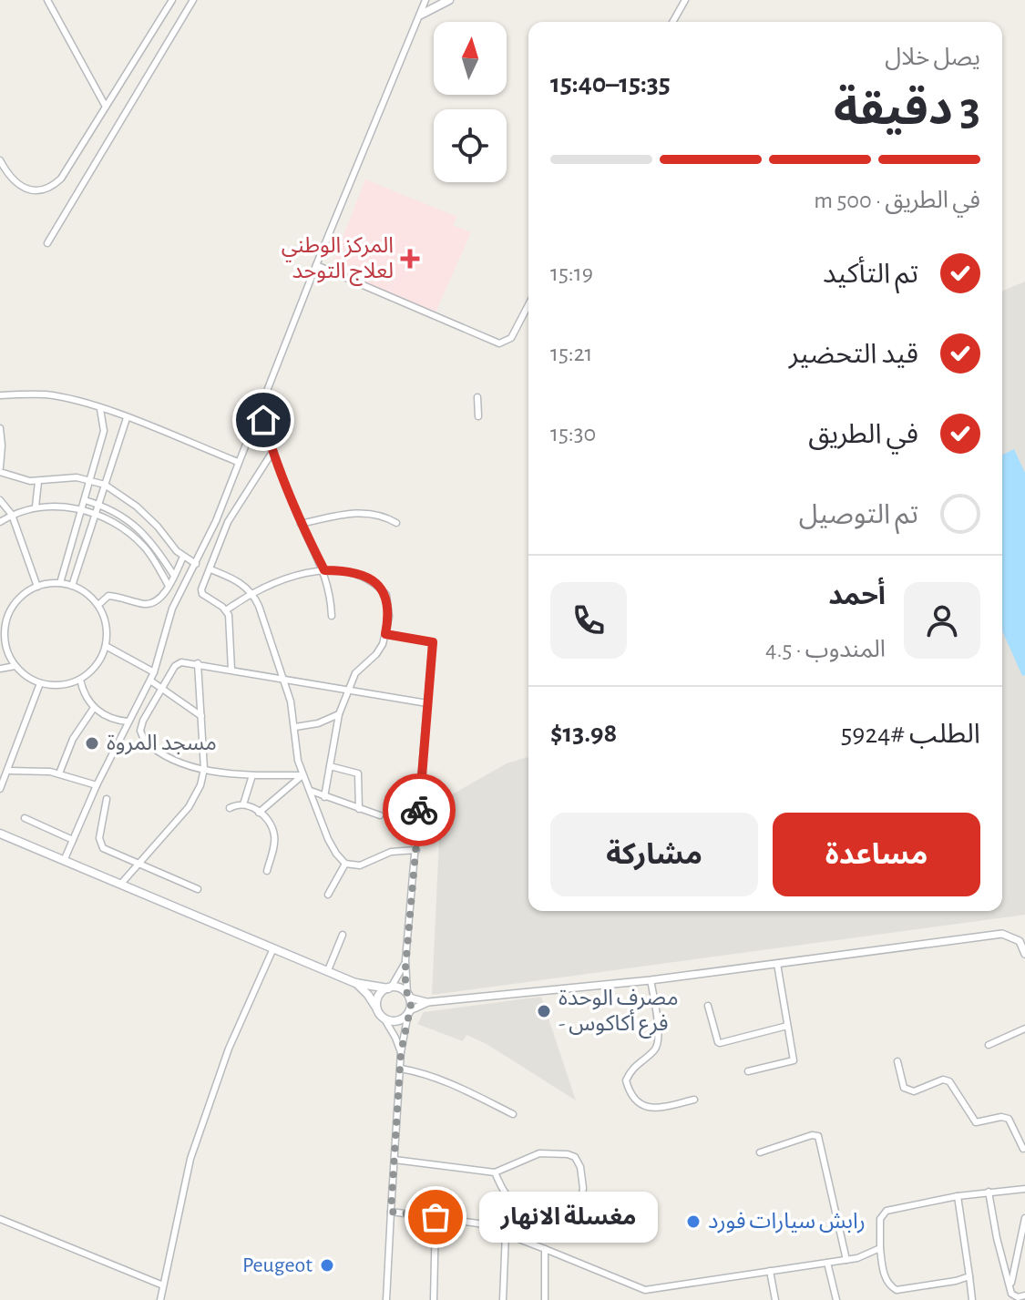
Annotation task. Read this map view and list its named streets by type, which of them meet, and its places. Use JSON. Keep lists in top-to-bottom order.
{
  "places": {
    "health": ["المركز الوطني لعلاج التوحد"],
    "other": [
      "مسجد المروة",
      "مصرف الوحدة - فرع أكاكوس",
      "مغسلة الانهار",
      "رابش سيارات فورد",
      "Peugeot"
    ]
  },
  "north": "top",
  "page": {
    "heading": ["3 دقيقة", "يصل خلال", "15:35–15:40"],
    "panel": [
      "أحمد",
      "المندوب · 4.5",
      "الطلب #5924",
      "$13.98"
    ],
    "bar": "في الطريق · 500 m",
    "list": [
      ["تم التأكيد", "15:19"],
      ["قيد التحضير", "15:21"],
      ["في الطريق", "15:30"],
      "تم التوصيل"
    ],
    "buttons": ["مساعدة", "مشاركة"],
    "bubble": "مغسلة الانهار"
  }
}
